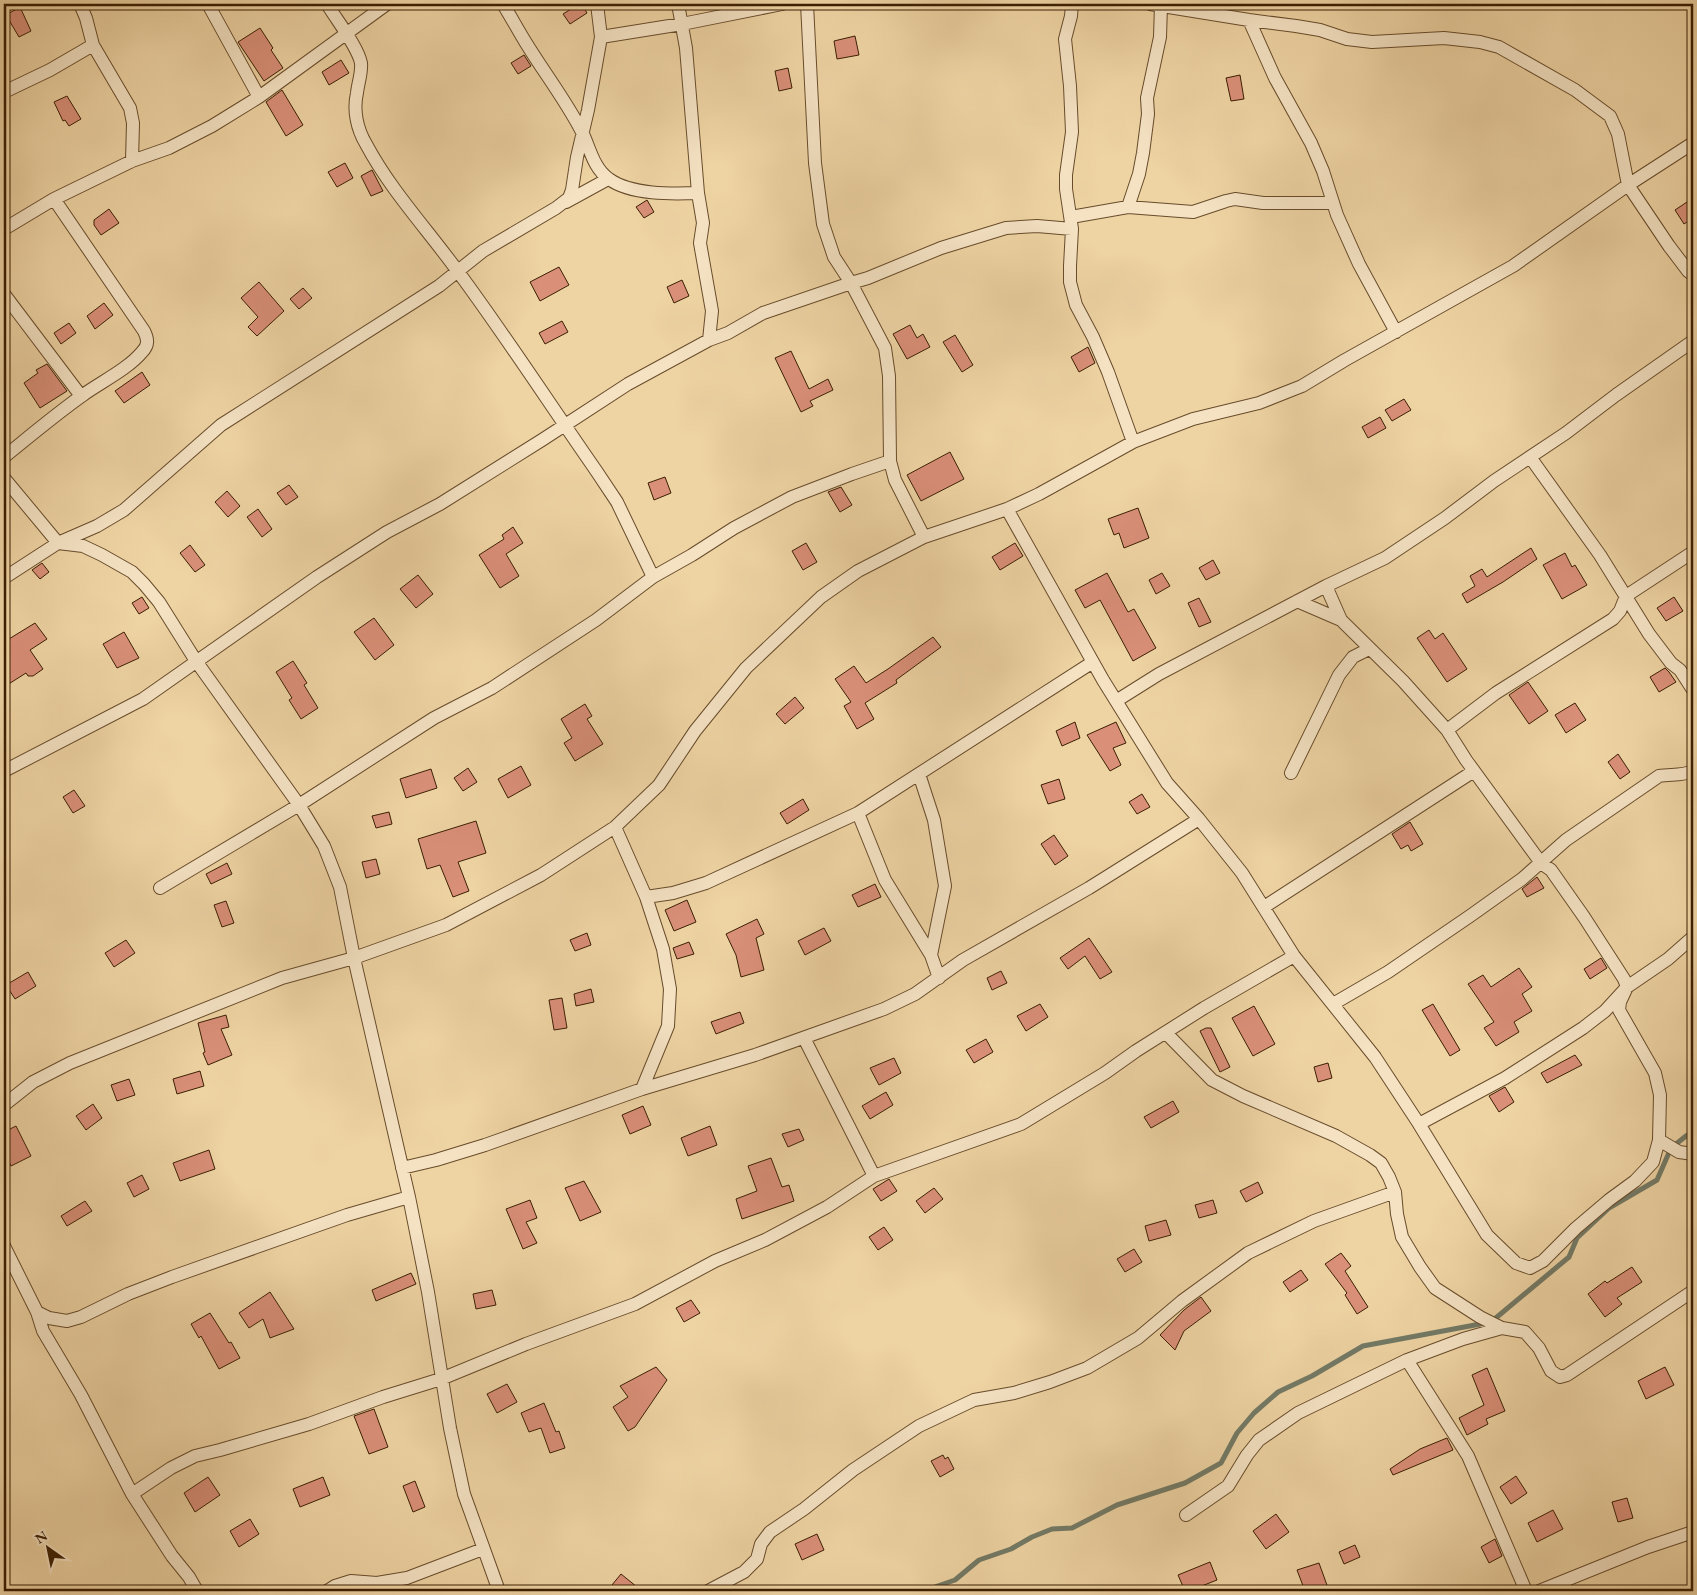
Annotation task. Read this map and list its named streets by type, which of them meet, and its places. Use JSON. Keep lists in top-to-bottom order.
{
  "north": "top left"
}
